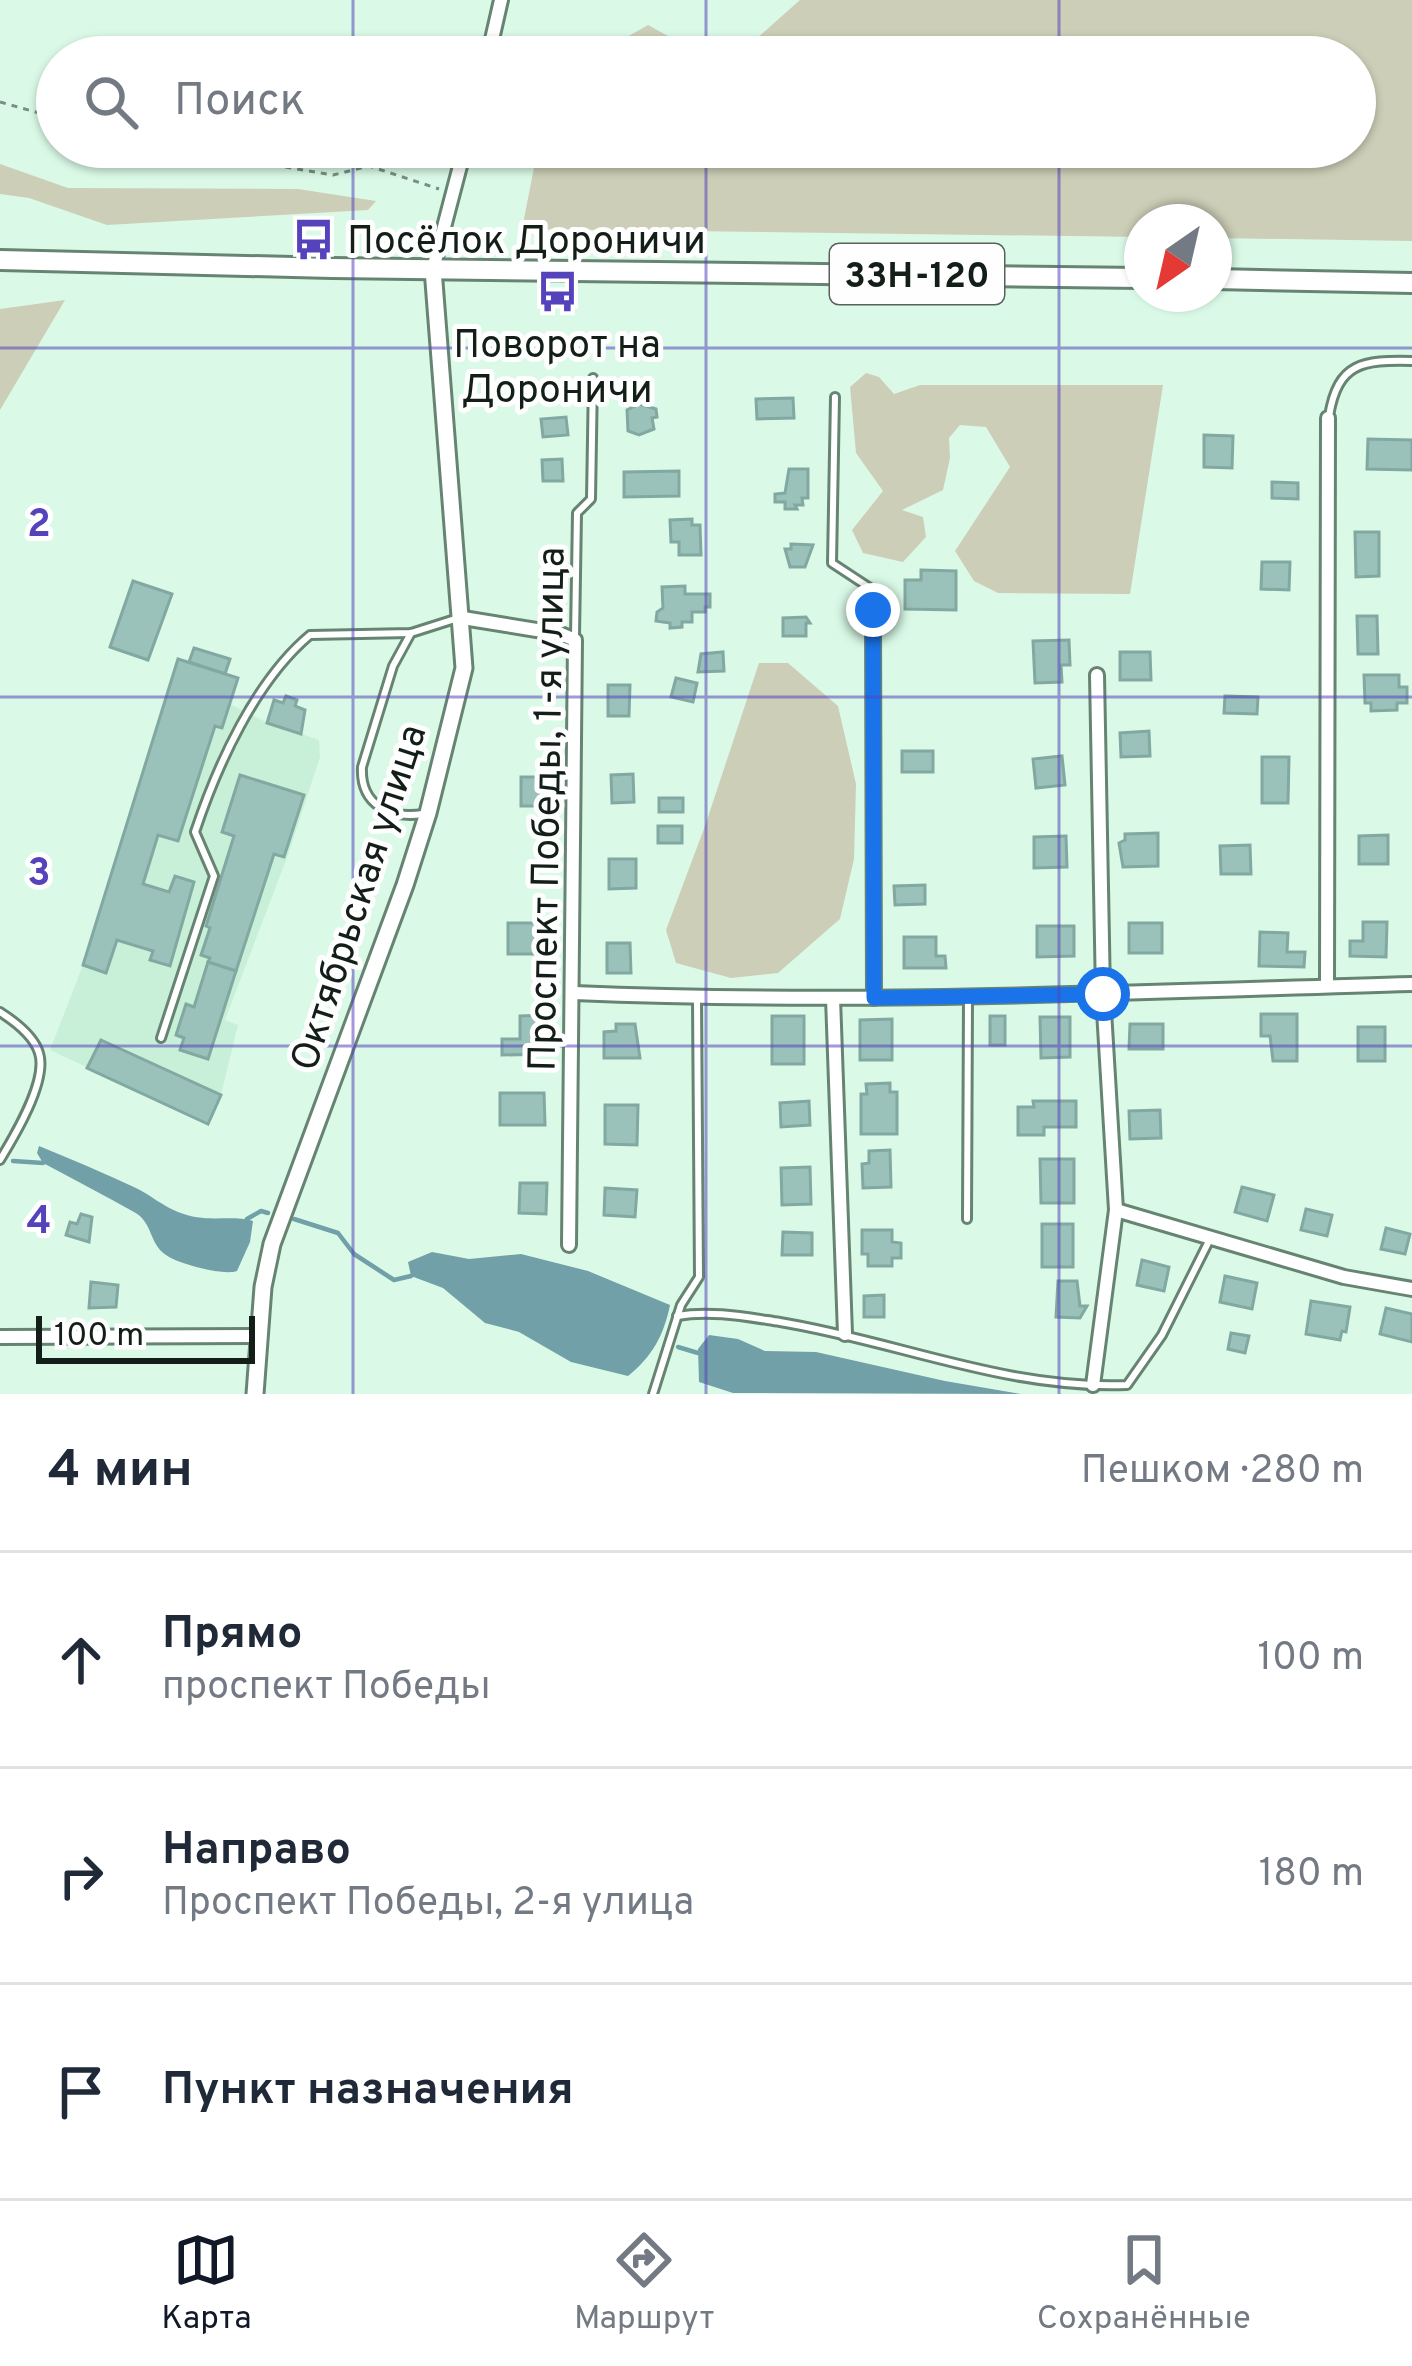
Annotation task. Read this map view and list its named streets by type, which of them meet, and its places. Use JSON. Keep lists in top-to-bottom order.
{
  "streets": {
    "main road": ["33Н-120"],
    "street": ["Проспект Победы, 1-я улица", "Октябрьская улица"]
  },
  "crossings": [
    ["33Н-120", "Октябрьская улица"]
  ],
  "places": {
    "bus stop": ["Посёлок Дороничи", "Поворот на Дороничи"]
  },
  "scale_bar": "100 m",
  "north": "bottom left",
  "page": {
    "search": "Поиск",
    "scale": "100 m",
    "heading": ["4 мин", "Пешком · 280 m"],
    "list": [
      ["Прямо", "проспект Победы", "100 m"],
      ["Направо", "Проспект Победы, 2-я улица", "180 m"],
      "Пункт назначения"
    ],
    "nav": ["Карта", "Маршрут", "Сохранённые"]
  },
  "grid": {
    "rows": ["2", "3", "4"]
  }
}
